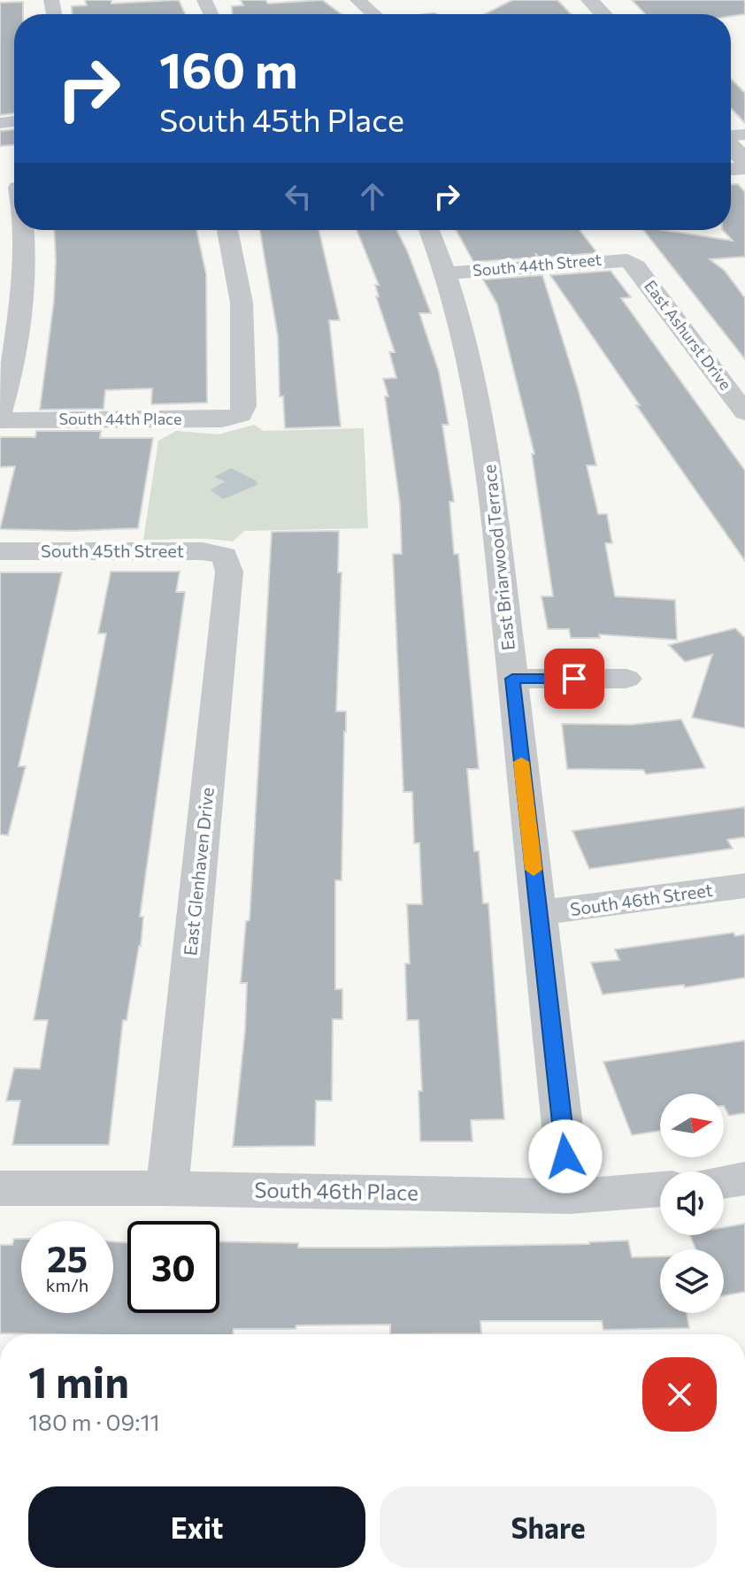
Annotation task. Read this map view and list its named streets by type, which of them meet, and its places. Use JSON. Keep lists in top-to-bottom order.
{
  "streets": {
    "street": [
      "South 44th Street",
      "East Ashurst Drive",
      "South 44th Place",
      "South 45th Street",
      "East Briarwood Terrace",
      "East Glenhaven Drive",
      "South 46th Street",
      "South 46th Place"
    ]
  },
  "crossings": [
    ["South 44th Street", "East Ashurst Drive"],
    ["South 44th Street", "East Briarwood Terrace"],
    ["South 45th Street", "East Glenhaven Drive"],
    ["East Briarwood Terrace", "South 46th Street"],
    ["East Briarwood Terrace", "South 46th Place"],
    ["East Glenhaven Drive", "South 46th Place"]
  ],
  "north": "right",
  "page": {
    "turn": ["160 m", "South 45th Place"],
    "speed": "25 km/h",
    "limit": "30",
    "heading": ["1 min", "180 m · 09:11"],
    "buttons": ["Exit", "Share"]
  }
}
